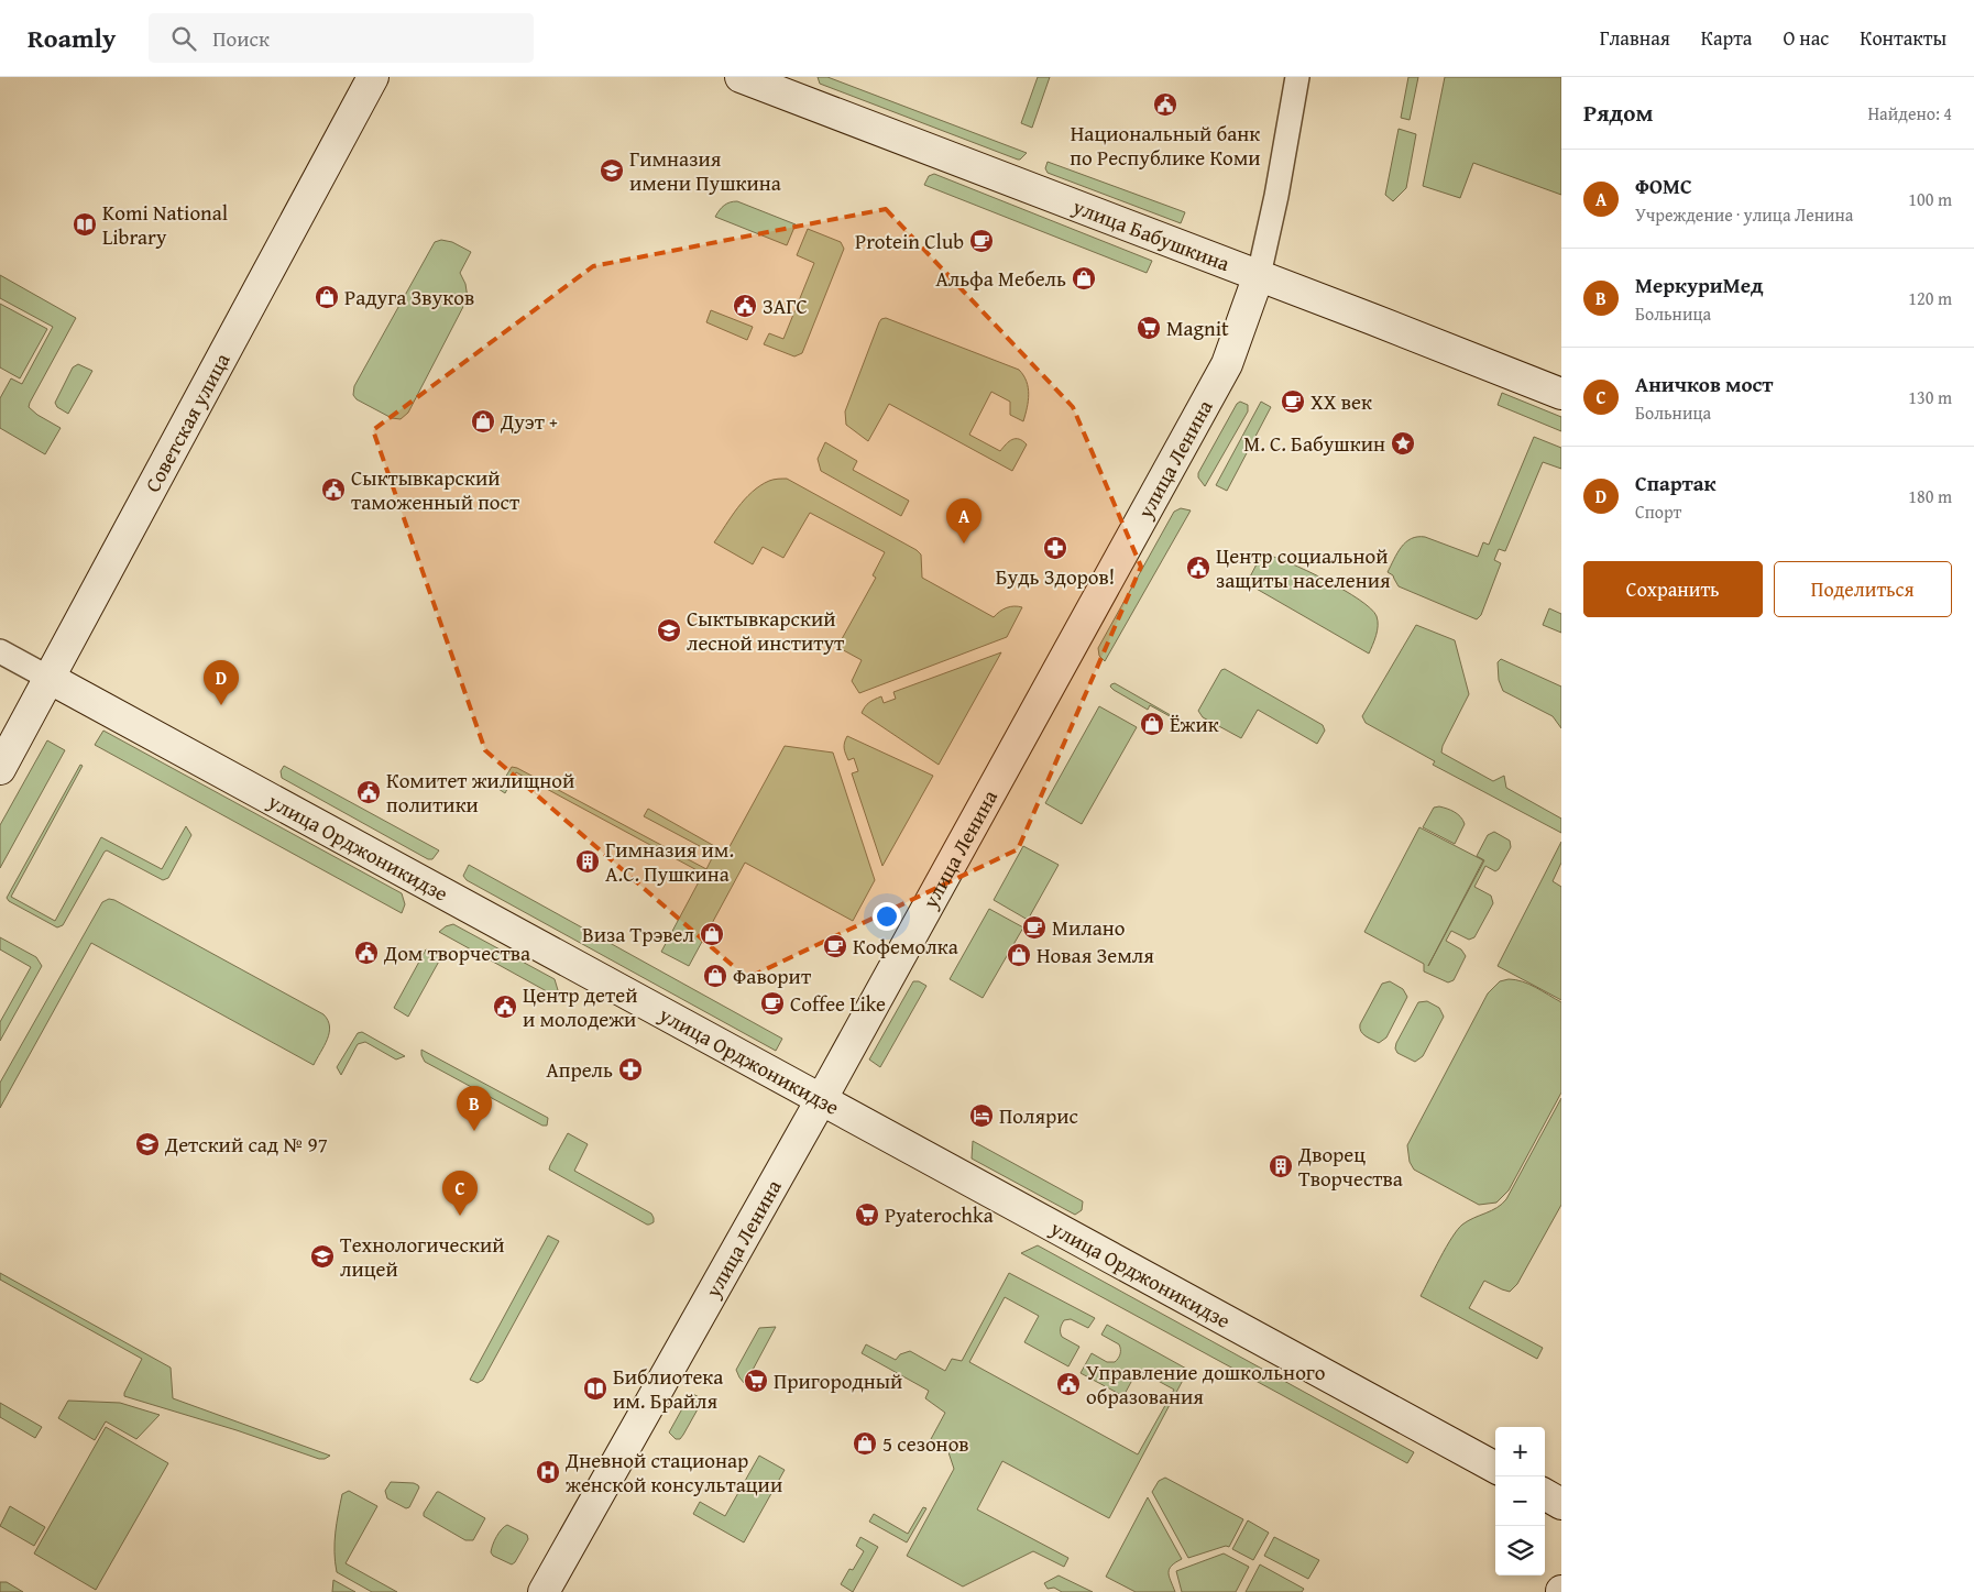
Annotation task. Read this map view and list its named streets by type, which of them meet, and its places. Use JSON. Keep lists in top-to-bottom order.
{
  "streets": {
    "street": [
      "улица Бабушкина",
      "Советская улица",
      "улица Ленина",
      "улица Орджоникидзе"
    ]
  },
  "crossings": [
    ["улица Бабушкина", "улица Ленина"],
    ["Советская улица", "улица Орджоникидзе"],
    ["улица Ленина", "улица Орджоникидзе"]
  ],
  "places": {
    "public building": [
      "Национальный банк по Республике Коми",
      "ЗАГС",
      "Сыктывкарский таможенный пост",
      "Центр социальной защиты населения",
      "Комитет жилищной политики",
      "Дом творчества",
      "Центр детей и молодежи",
      "Управление дошкольного образования"
    ],
    "school or university": [
      "Гимназия имени Пушкина",
      "Сыктывкарский лесной институт",
      "Детский сад № 97",
      "Технологический лицей"
    ],
    "library": ["Komi National Library", "Библиотека им. Брайля"],
    "cafe": [
      "Protein Club",
      "XX век",
      "Милано",
      "Кофемолка",
      "Coffee Like"
    ],
    "shop": [
      "Альфа Мебель",
      "Радуга Звуков",
      "Дуэт +",
      "Ёжик",
      "Виза Трэвел",
      "Новая Земля",
      "Фаворит",
      "5 сезонов"
    ],
    "supermarket": ["Magnit", "Pyaterochka", "Пригородный"],
    "place": ["М. С. Бабушкин"],
    "pharmacy": ["Будь Здоров!", "Апрель"],
    "building": ["Гимназия им. А.С. Пушкина", "Дворец Творчества"],
    "hotel": ["Полярис"],
    "hospital": ["Дневной стационар женской консультации"]
  },
  "page": {
    "header": "Roamly",
    "search": "Поиск",
    "nav": [
      "Главная",
      "Карта",
      "О нас",
      "Контакты"
    ],
    "heading": ["Рядом", "Найдено: 4"],
    "list": [
      {
        "mark": "A",
        "name": "ФОМС",
        "note": "Учреждение · улица Ленина",
        "value": "100 m"
      },
      {
        "mark": "B",
        "name": "МеркуриМед",
        "note": "Больница",
        "value": "120 m"
      },
      {
        "mark": "C",
        "name": "Аничков мост",
        "note": "Больница",
        "value": "130 m"
      },
      {
        "mark": "D",
        "name": "Спартак",
        "note": "Спорт",
        "value": "180 m"
      }
    ],
    "pins": [
      "A",
      "D",
      "B",
      "C"
    ],
    "buttons": ["Сохранить", "Поделиться"],
    "map_buttons": ["+", "−"]
  }
}
